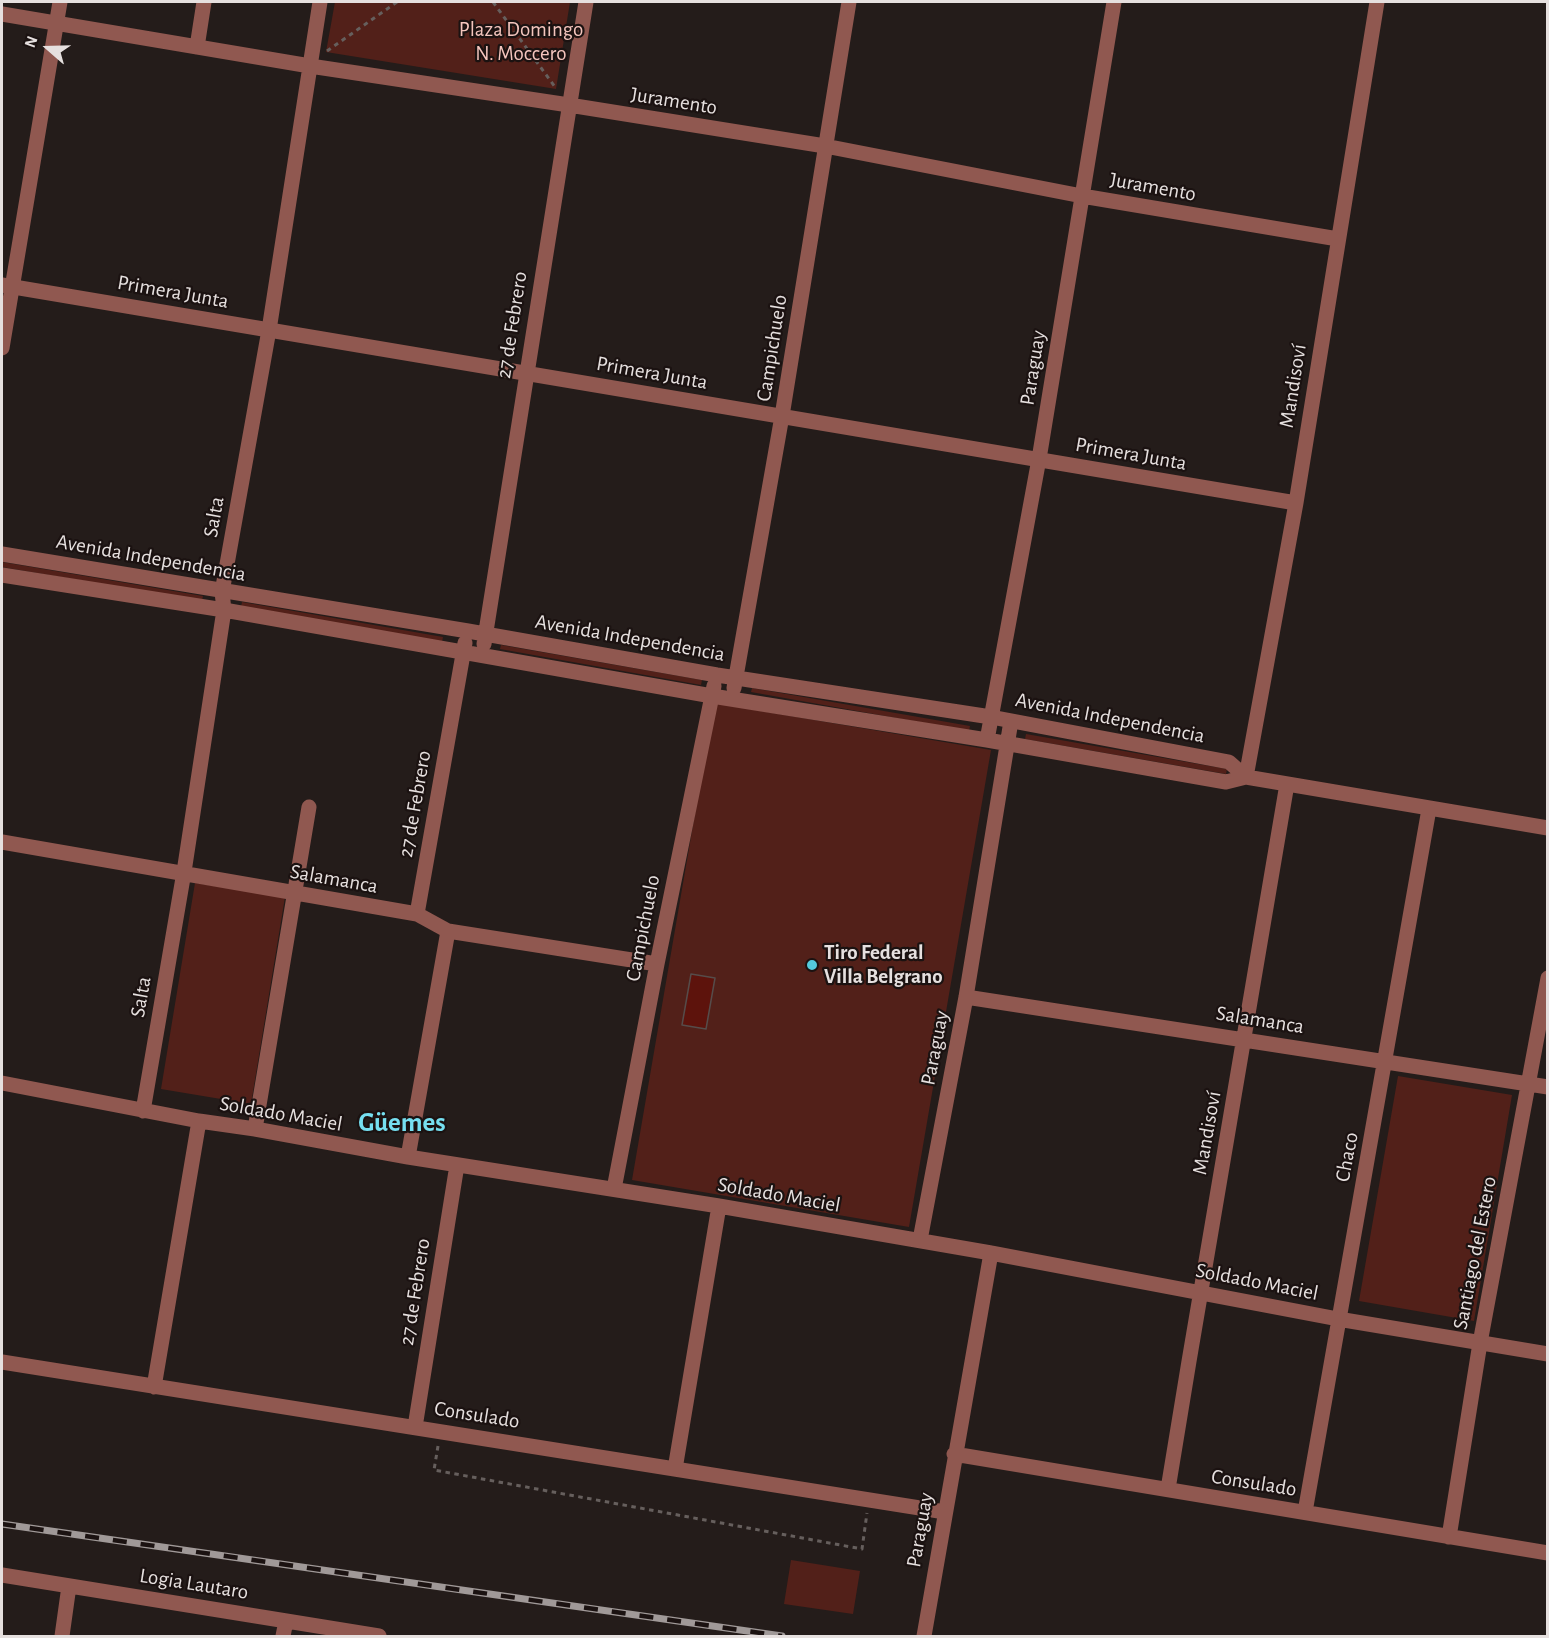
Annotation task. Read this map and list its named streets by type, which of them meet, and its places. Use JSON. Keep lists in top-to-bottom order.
{
  "streets": {
    "street": [
      "Juramento",
      "Primera Junta",
      "27 de Febrero",
      "Campichuelo",
      "Paraguay",
      "Mandisoví",
      "Salta",
      "Avenida Independencia",
      "Salamanca",
      "Soldado Maciel",
      "Chaco",
      "Santiago del Estero",
      "Consulado",
      "Logia Lautaro"
    ]
  },
  "crossings": [
    ["Juramento", "27 de Febrero"],
    ["Juramento", "Campichuelo"],
    ["Juramento", "Paraguay"],
    ["Juramento", "Mandisoví"],
    ["Juramento", "Salta"],
    ["Primera Junta", "27 de Febrero"],
    ["Primera Junta", "Campichuelo"],
    ["Primera Junta", "Paraguay"],
    ["Primera Junta", "Mandisoví"],
    ["Primera Junta", "Salta"],
    ["27 de Febrero", "Avenida Independencia"],
    ["27 de Febrero", "Salamanca"],
    ["27 de Febrero", "Soldado Maciel"],
    ["27 de Febrero", "Consulado"],
    ["Campichuelo", "Avenida Independencia"],
    ["Campichuelo", "Salamanca"],
    ["Campichuelo", "Soldado Maciel"],
    ["Paraguay", "Avenida Independencia"],
    ["Paraguay", "Salamanca"],
    ["Paraguay", "Soldado Maciel"],
    ["Paraguay", "Consulado"],
    ["Mandisoví", "Avenida Independencia"],
    ["Mandisoví", "Salamanca"],
    ["Mandisoví", "Soldado Maciel"],
    ["Mandisoví", "Consulado"],
    ["Salta", "Avenida Independencia"],
    ["Salta", "Salamanca"],
    ["Salta", "Soldado Maciel"],
    ["Avenida Independencia", "Chaco"],
    ["Salamanca", "Chaco"],
    ["Salamanca", "Santiago del Estero"],
    ["Soldado Maciel", "Chaco"],
    ["Soldado Maciel", "Santiago del Estero"],
    ["Chaco", "Consulado"],
    ["Santiago del Estero", "Consulado"]
  ],
  "districts": ["Güemes"],
  "parks": ["Plaza Domingo N. Moccero"],
  "places": ["Tiro Federal Villa Belgrano"],
  "north": "left"
}
